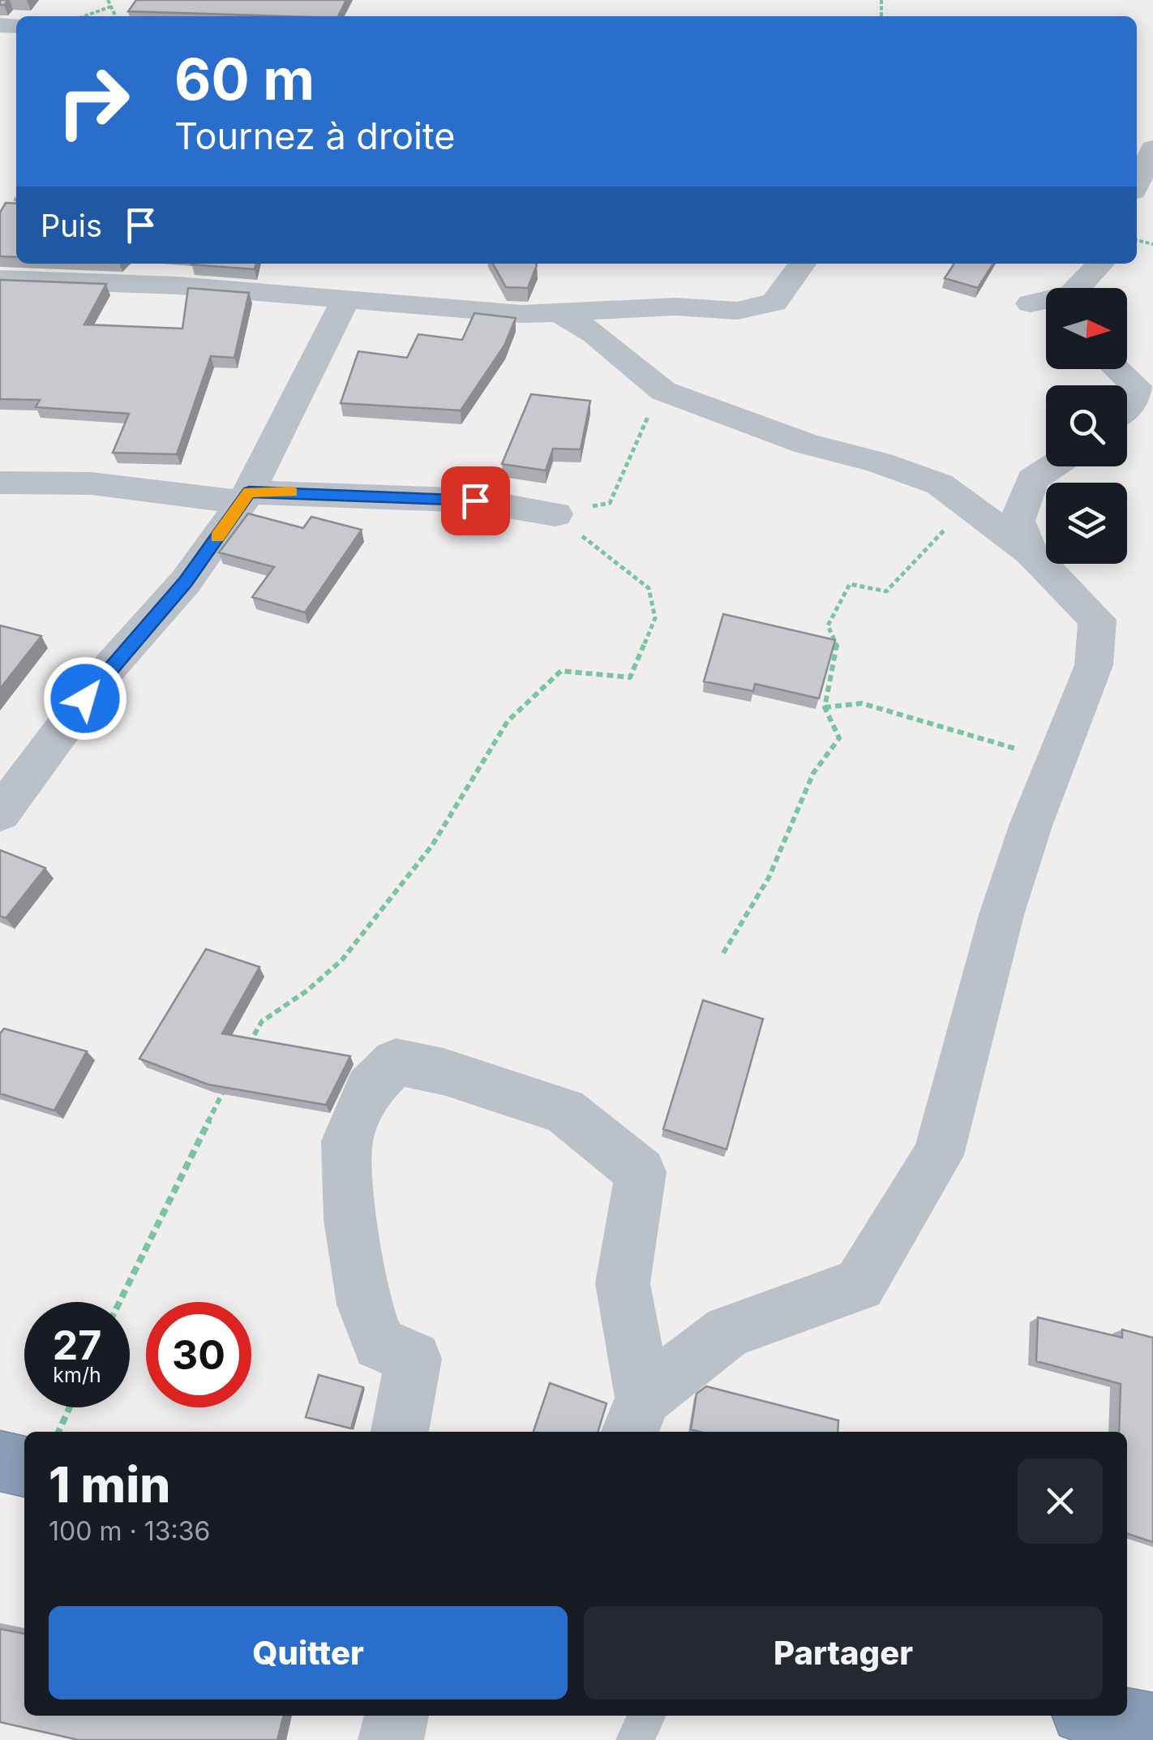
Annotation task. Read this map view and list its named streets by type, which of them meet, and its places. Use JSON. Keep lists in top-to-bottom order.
{
  "north": "right",
  "page": {
    "turn": ["60 m", "Tournez à droite"],
    "then": "Puis",
    "speed": "27 km/h",
    "limit": "30",
    "heading": ["1 min", "100 m · 13:36"],
    "buttons": ["Quitter", "Partager"]
  }
}
